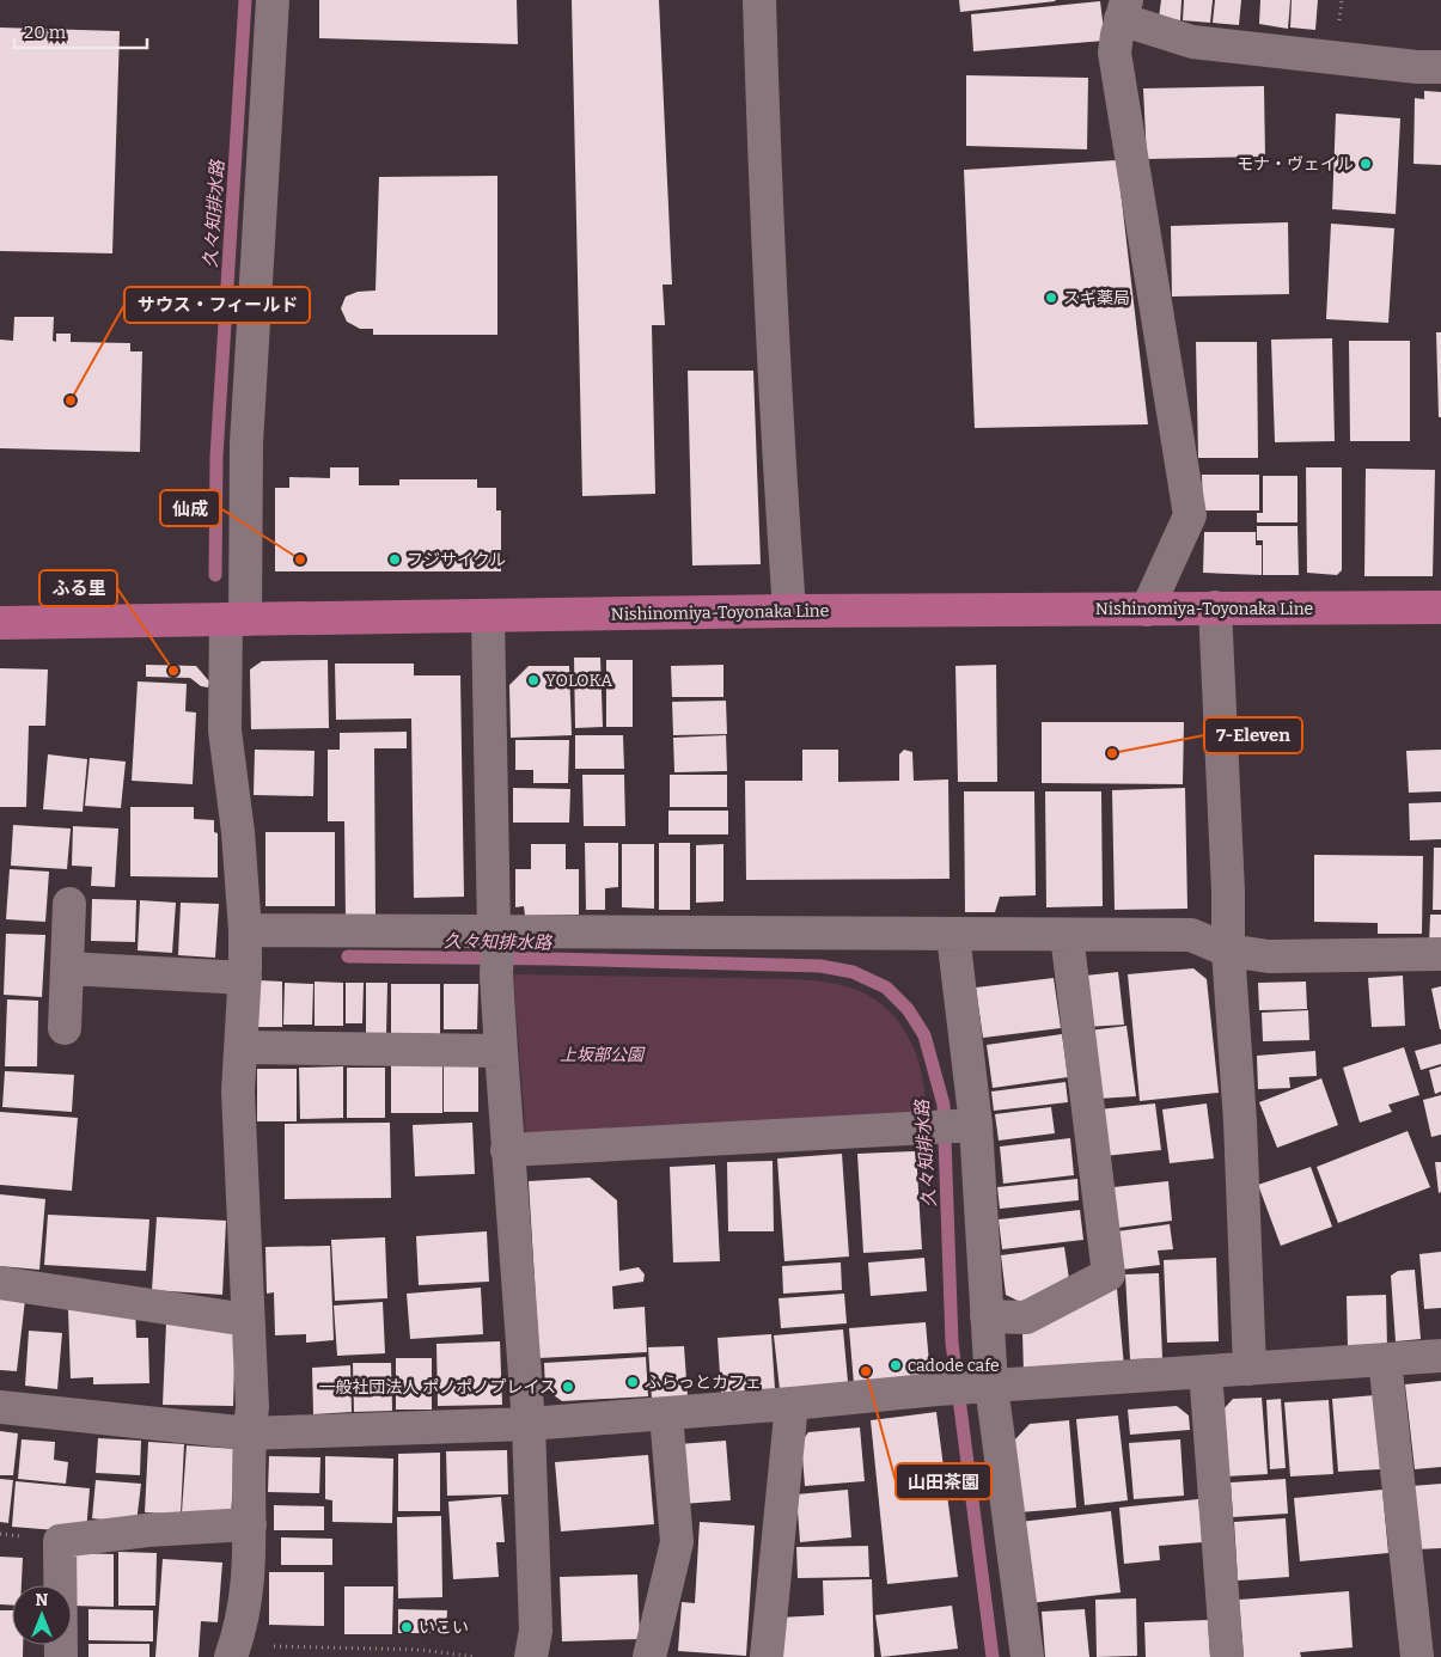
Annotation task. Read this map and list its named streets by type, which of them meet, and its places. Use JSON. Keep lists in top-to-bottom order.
{
  "streets": {
    "main road": ["Nishinomiya-Toyonaka Line"]
  },
  "water": ["久々知排水路"],
  "parks": ["上坂部公園"],
  "places": [
    "モナ・ヴェイル",
    "スギ薬局",
    "サウス・フィールド",
    "仙成",
    "フジサイクル",
    "ふる里",
    "YOLOKA",
    "7-Eleven",
    "cadode cafe",
    "山田茶園",
    "ふらっとカフェ",
    "一般社団法人 ポノポノプレイス",
    "いこい"
  ],
  "scale_bar": "20 m",
  "north": "top"
}
